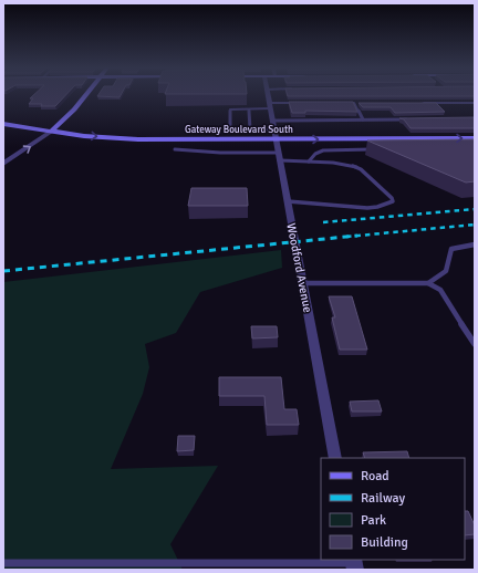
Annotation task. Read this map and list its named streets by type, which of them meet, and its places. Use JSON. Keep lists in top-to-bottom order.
{
  "streets": {
    "main road": ["Gateway Boulevard South"],
    "street": ["Woodford Avenue"]
  },
  "crossings": [
    ["Gateway Boulevard South", "Woodford Avenue"]
  ],
  "one_way": ["Gateway Boulevard South"],
  "legend": [
    "Road",
    "Railway",
    "Park",
    "Building"
  ]
}
